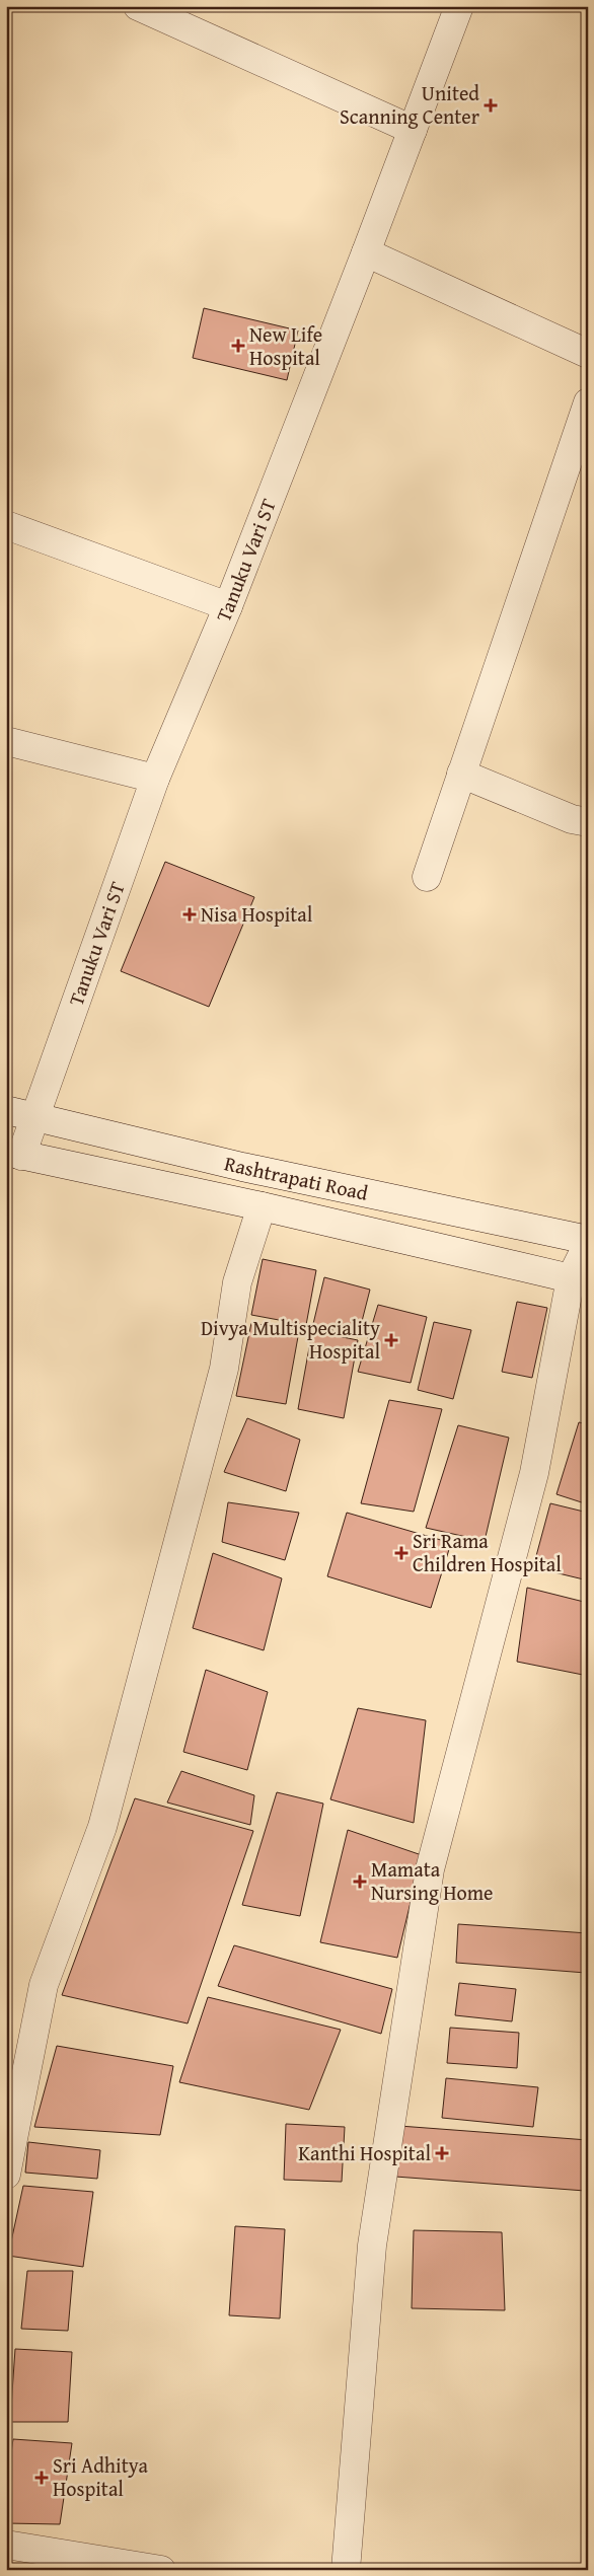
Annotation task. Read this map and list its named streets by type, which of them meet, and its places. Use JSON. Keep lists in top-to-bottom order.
{
  "streets": {
    "street": ["Tanuku Vari ST", "Rashtrapati Road"]
  },
  "crossings": [
    ["Tanuku Vari ST", "Rashtrapati Road"]
  ],
  "places": {
    "health": [
      "United Scanning Center",
      "New Life Hospital",
      "Nisa Hospital",
      "Divya Multispeciality Hospital",
      "Sri Rama Children Hospital",
      "Mamata Nursing Home",
      "Kanthi Hospital",
      "Sri Adhitya Hospital"
    ]
  }
}
